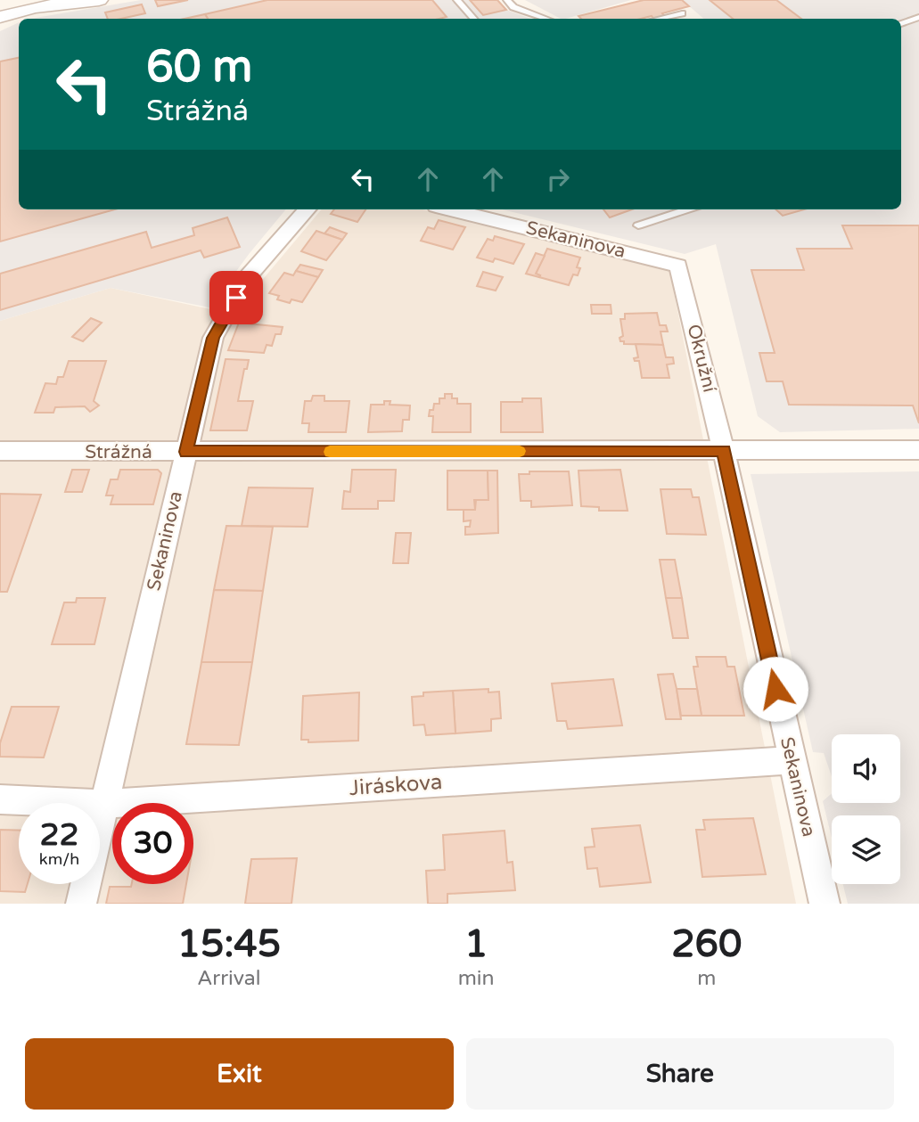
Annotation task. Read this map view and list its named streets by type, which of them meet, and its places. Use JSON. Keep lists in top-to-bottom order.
{
  "streets": {
    "street": [
      "Sekaninova",
      "Okružní",
      "Strážná",
      "Jiráskova"
    ]
  },
  "crossings": [
    ["Sekaninova", "Okružní"],
    ["Sekaninova", "Strážná"],
    ["Sekaninova", "Jiráskova"],
    ["Okružní", "Strážná"]
  ],
  "page": {
    "turn": ["60 m", "Strážná"],
    "speed": "22 km/h",
    "limit": "30",
    "eta": [
      "15:45",
      "Arrival",
      "1",
      "min",
      "260",
      "m"
    ],
    "buttons": ["Exit", "Share"]
  }
}
